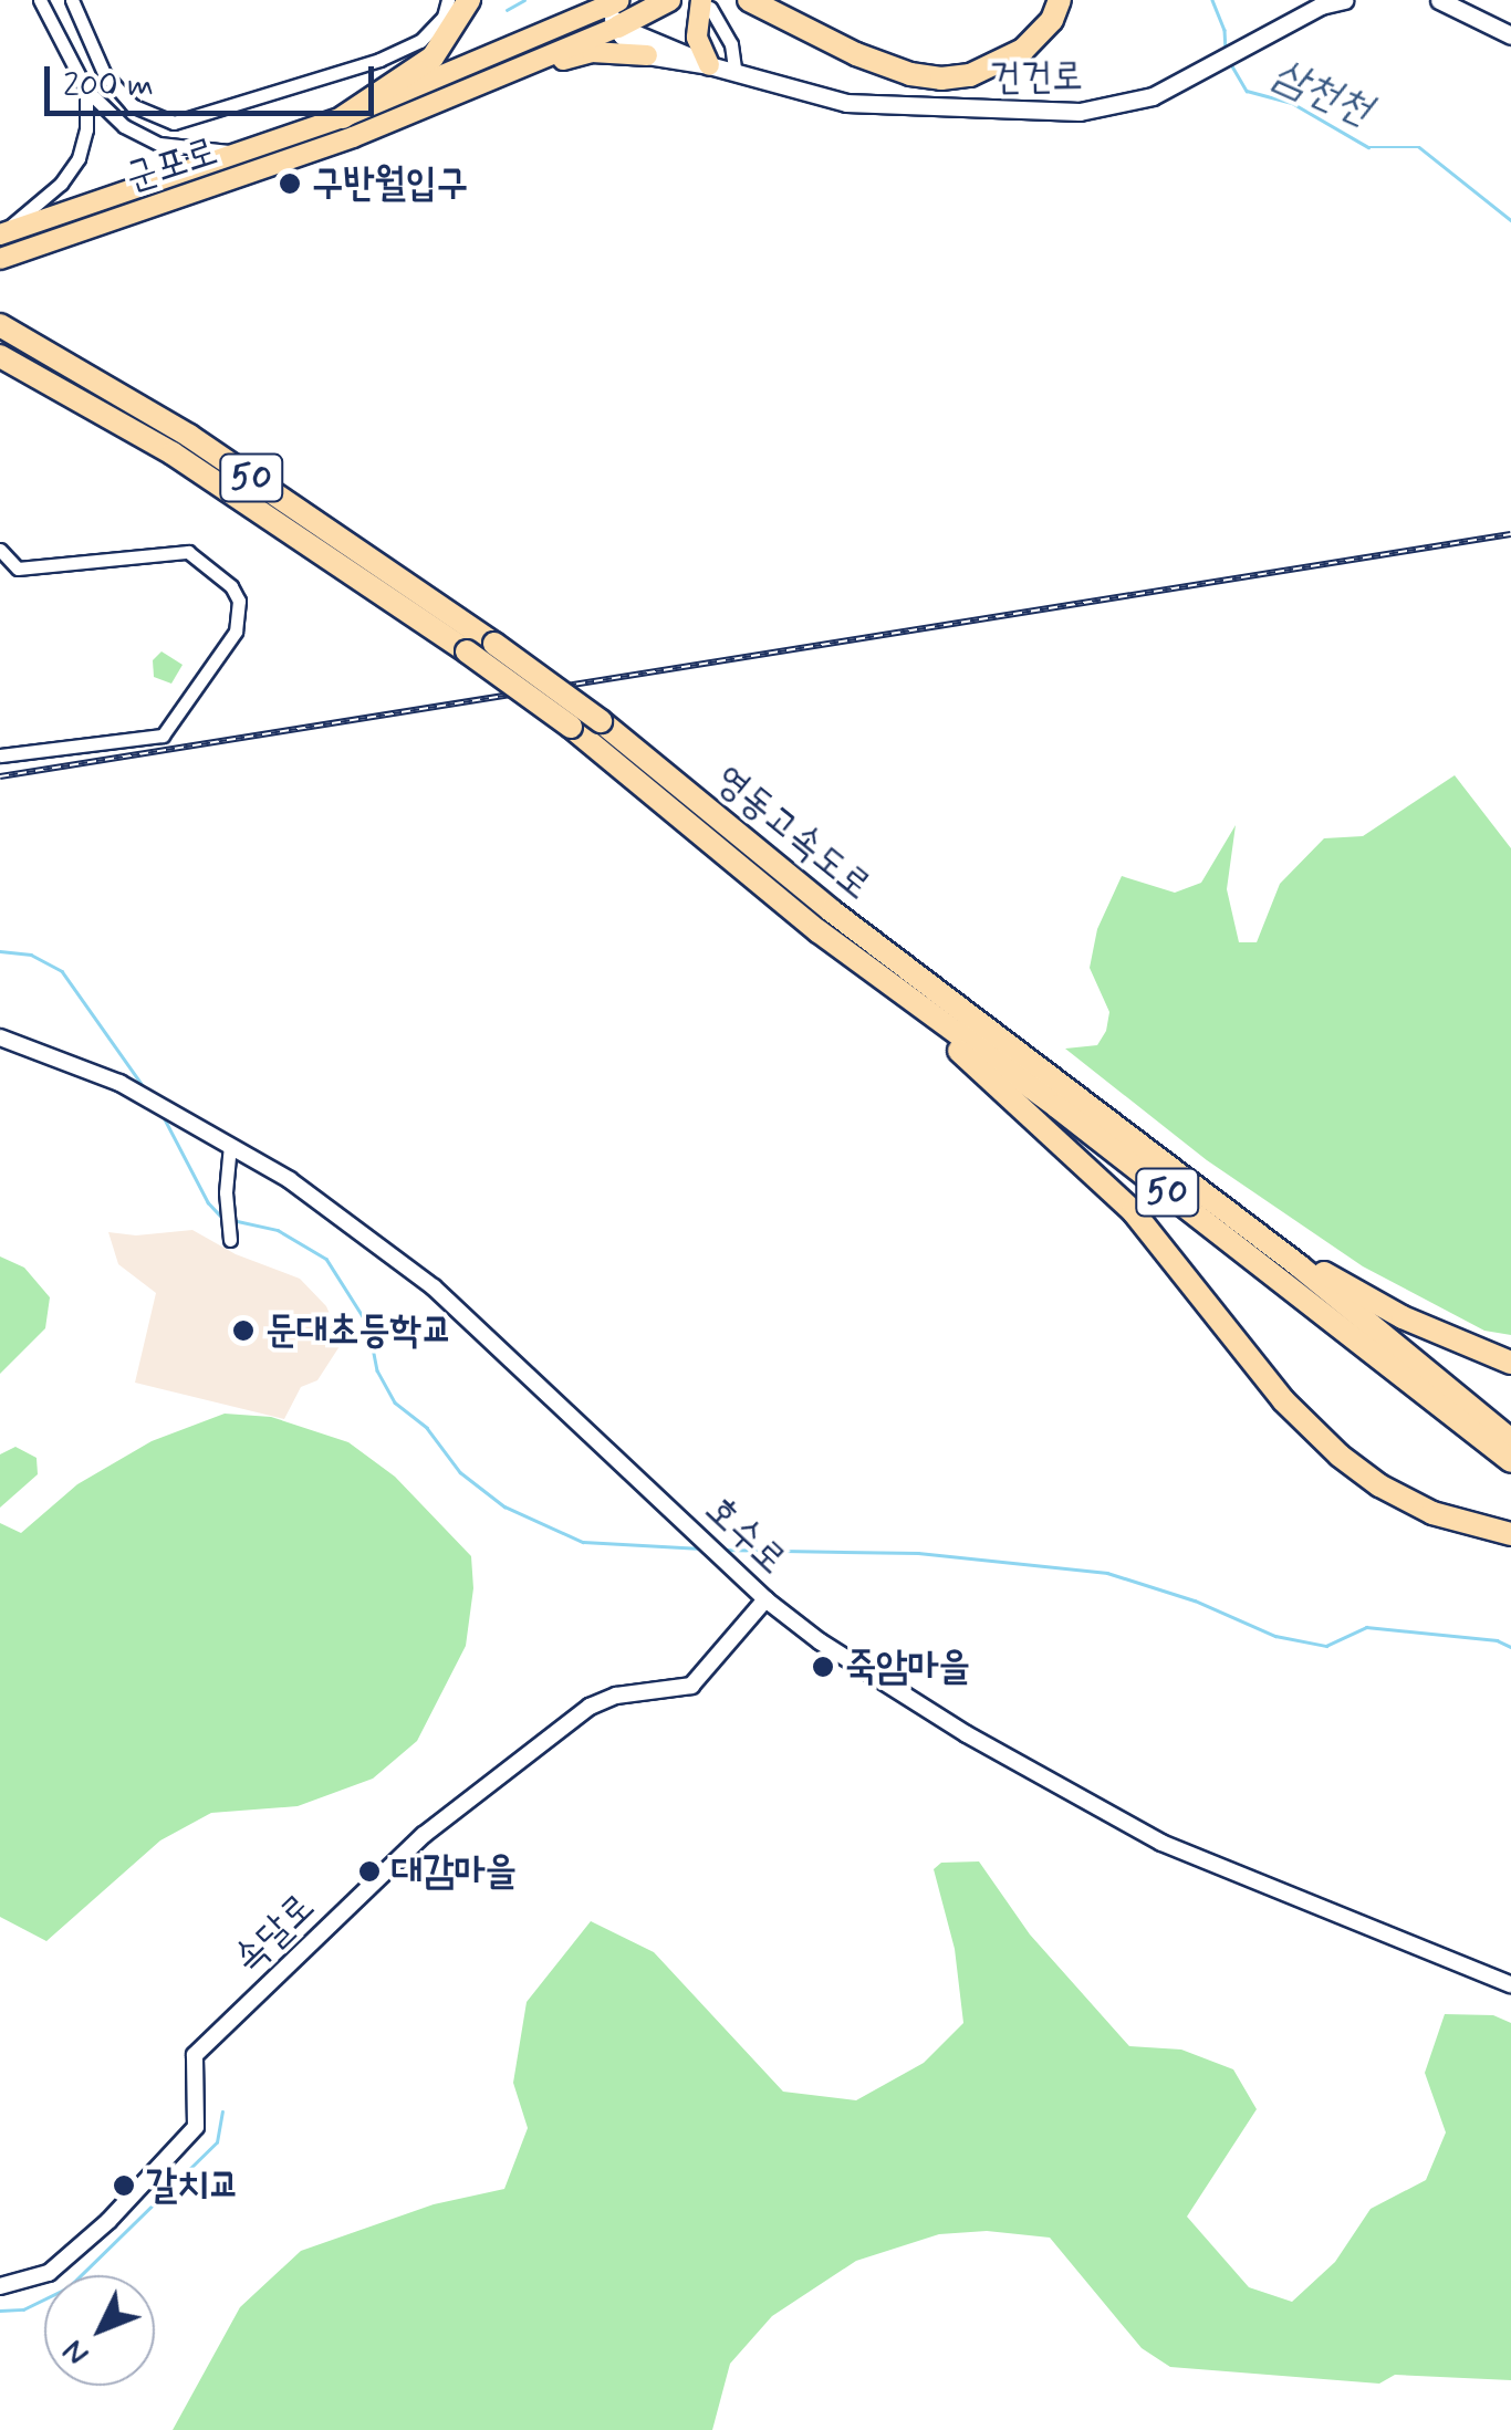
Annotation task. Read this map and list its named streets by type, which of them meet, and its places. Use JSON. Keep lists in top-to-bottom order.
{
  "streets": {
    "highway": ["군포로", "50", "영동고속도로"],
    "main road": ["건건로"],
    "street": ["호수로", "속달로"]
  },
  "crossings": [
    ["건건로", "군포로"],
    ["호수로", "속달로"]
  ],
  "water": ["삼천천"],
  "places": [
    "구반월입구",
    "둔대초등학교",
    "죽암마을",
    "대감마을",
    "갈치교"
  ],
  "scale_bar": "200 m",
  "north": "bottom left"
}
